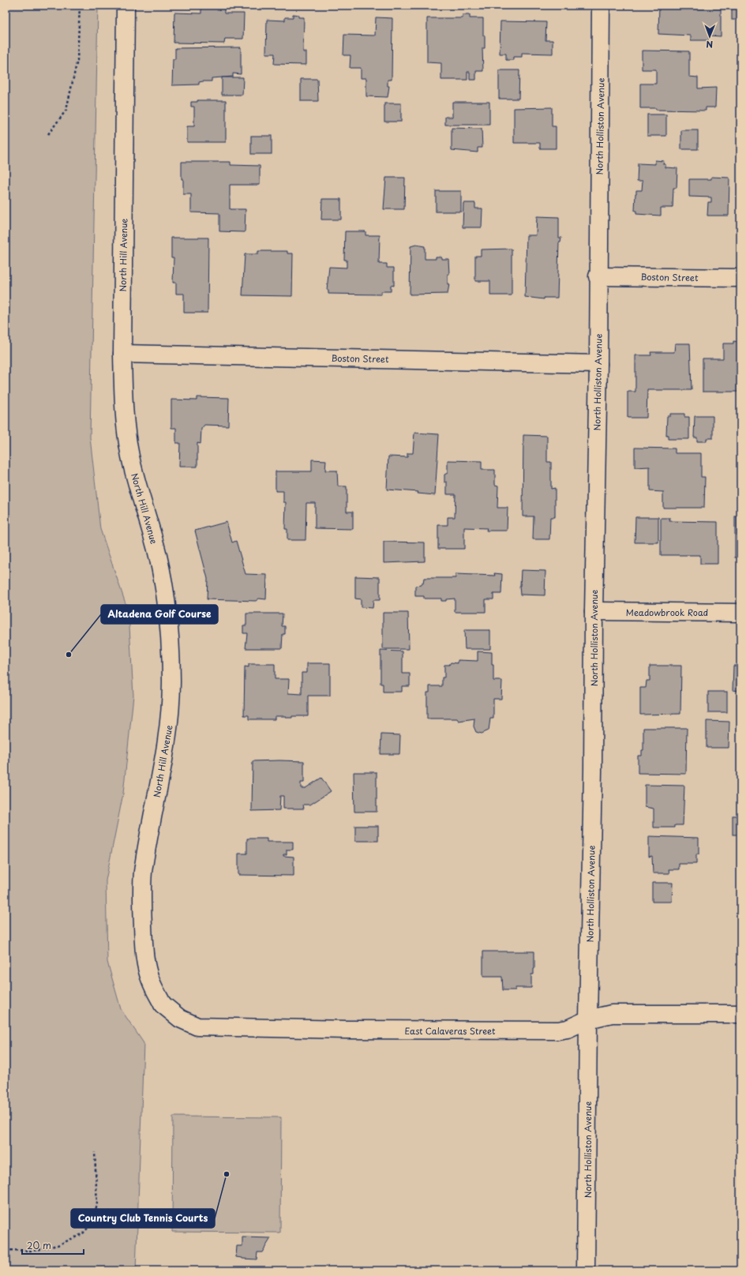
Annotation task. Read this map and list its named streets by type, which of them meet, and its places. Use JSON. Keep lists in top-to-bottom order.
{
  "streets": {
    "street": [
      "North Holliston Avenue",
      "North Hill Avenue",
      "Boston Street",
      "Meadowbrook Road",
      "East Calaveras Street"
    ]
  },
  "crossings": [
    ["North Holliston Avenue", "Boston Street"],
    ["North Holliston Avenue", "Meadowbrook Road"],
    ["North Holliston Avenue", "East Calaveras Street"],
    ["North Hill Avenue", "Boston Street"],
    ["North Hill Avenue", "East Calaveras Street"]
  ],
  "places": ["Altadena Golf Course", "Country Club Tennis Courts"],
  "scale_bar": "20 m",
  "north": "bottom"
}
